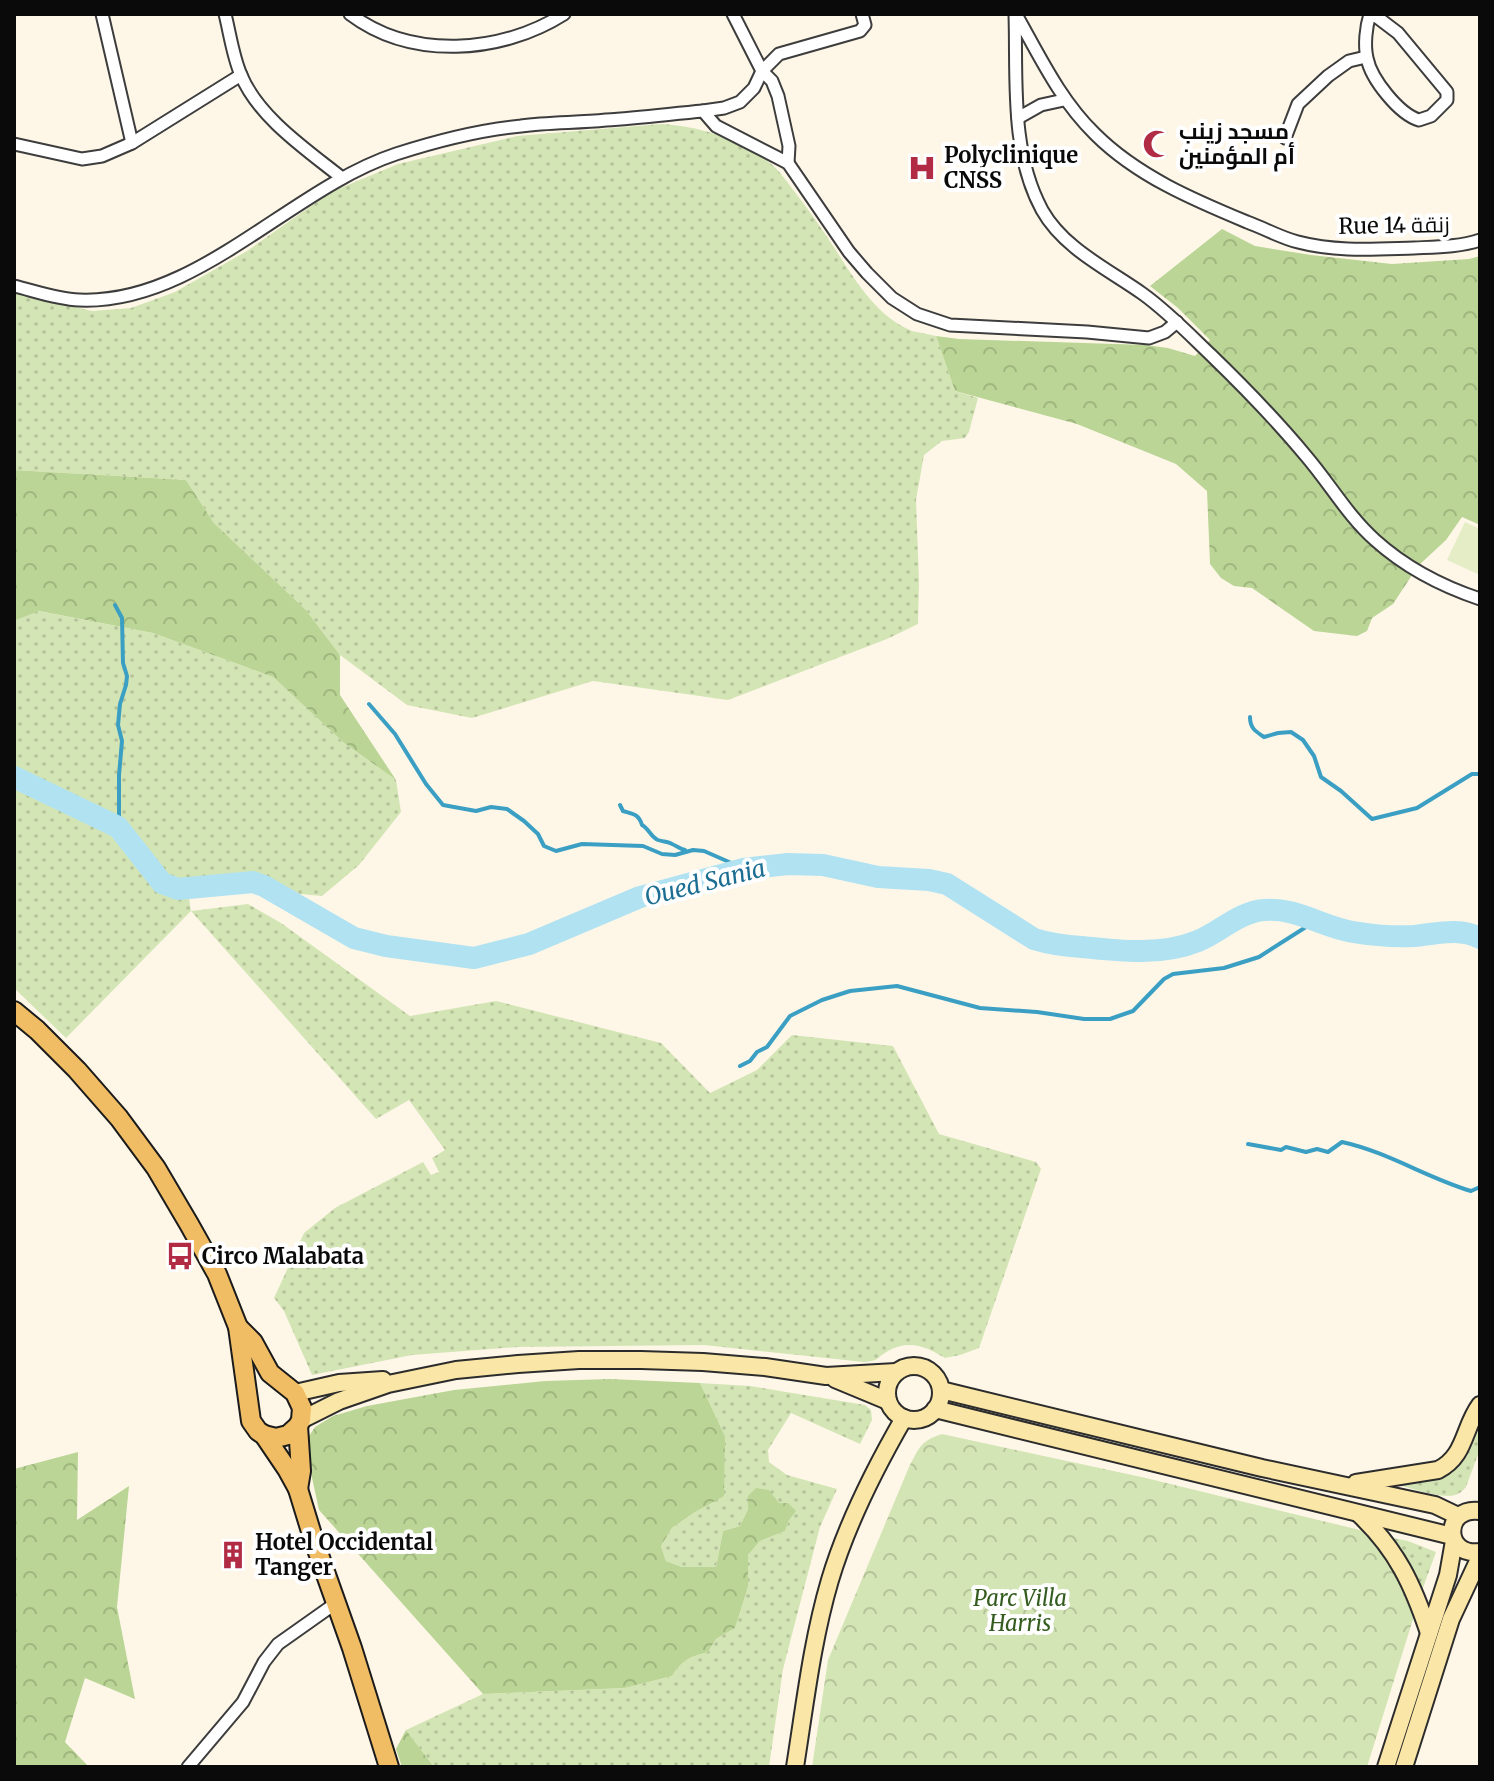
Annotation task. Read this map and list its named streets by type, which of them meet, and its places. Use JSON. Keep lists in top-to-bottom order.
{
  "streets": {
    "street": ["Rue 14 زنقة"]
  },
  "water": ["Oued Sania"],
  "parks": ["Parc Villa Harris"],
  "places": {
    "mosque": ["مسجد زينب أم المؤمنين"],
    "hospital": ["Polyclinique CNSS"],
    "bus stop": ["Circo Malabata"],
    "building": ["Hotel Occidental Tanger"]
  }
}
